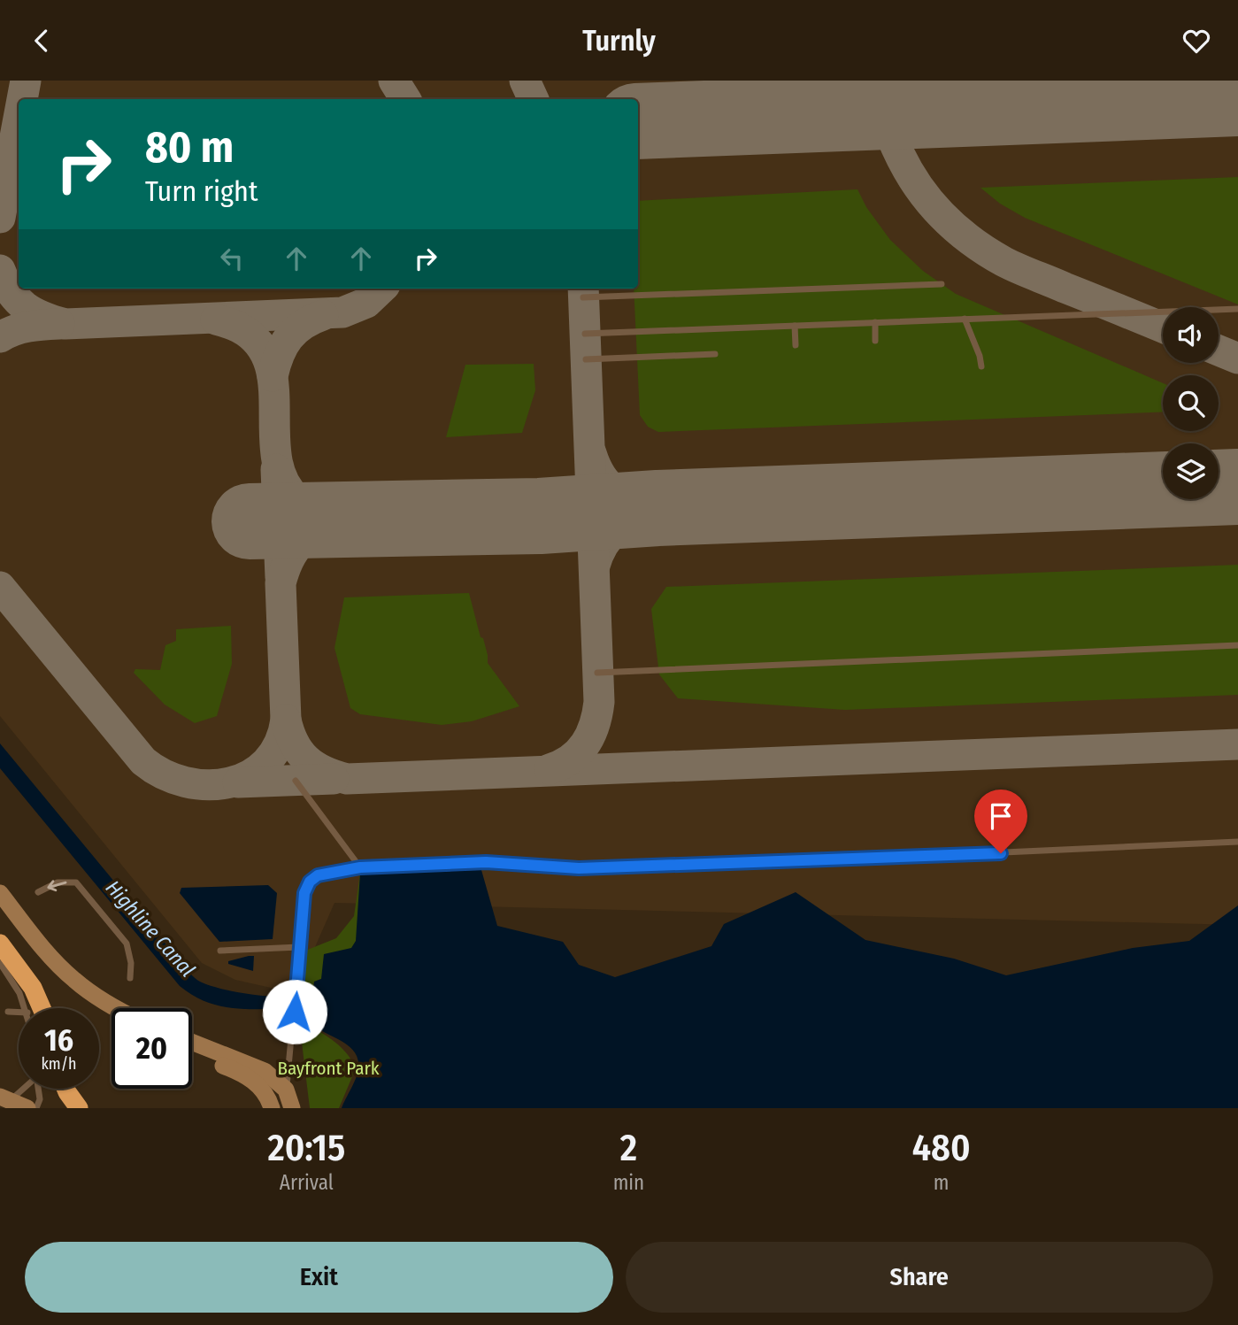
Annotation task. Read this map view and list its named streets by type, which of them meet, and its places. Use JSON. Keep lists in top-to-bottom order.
{
  "water": ["Highline Canal"],
  "parks": ["Bayfront Park"],
  "page": {
    "header": "Turnly",
    "turn": ["80 m", "Turn right"],
    "speed": "16 km/h",
    "limit": "20",
    "eta": [
      "20:15",
      "Arrival",
      "2",
      "min",
      "480",
      "m"
    ],
    "buttons": ["Exit", "Share"]
  }
}
